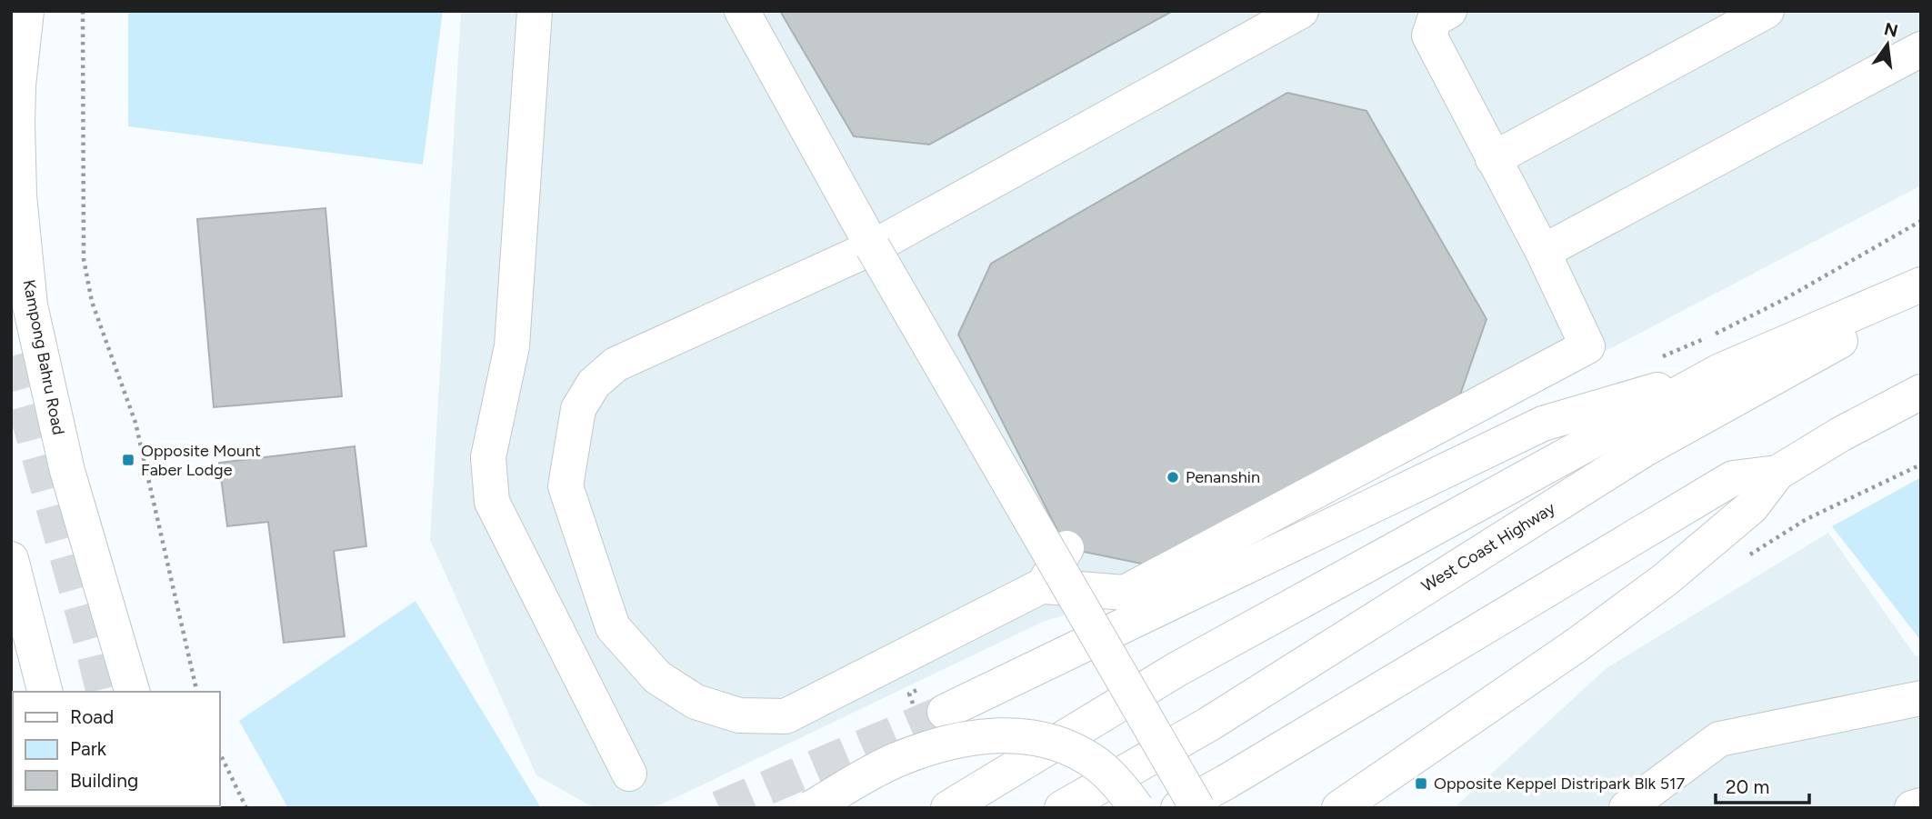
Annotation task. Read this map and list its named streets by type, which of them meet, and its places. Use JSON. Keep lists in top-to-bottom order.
{
  "streets": {
    "main road": ["Kampong Bahru Road", "West Coast Highway"]
  },
  "places": {
    "transit": ["Opposite Mount Faber Lodge", "Opposite Keppel Distripark Blk 517"],
    "other": ["Penanshin"]
  },
  "legend": ["Road", "Park", "Building"],
  "scale_bar": "20 m",
  "north": "top"
}
